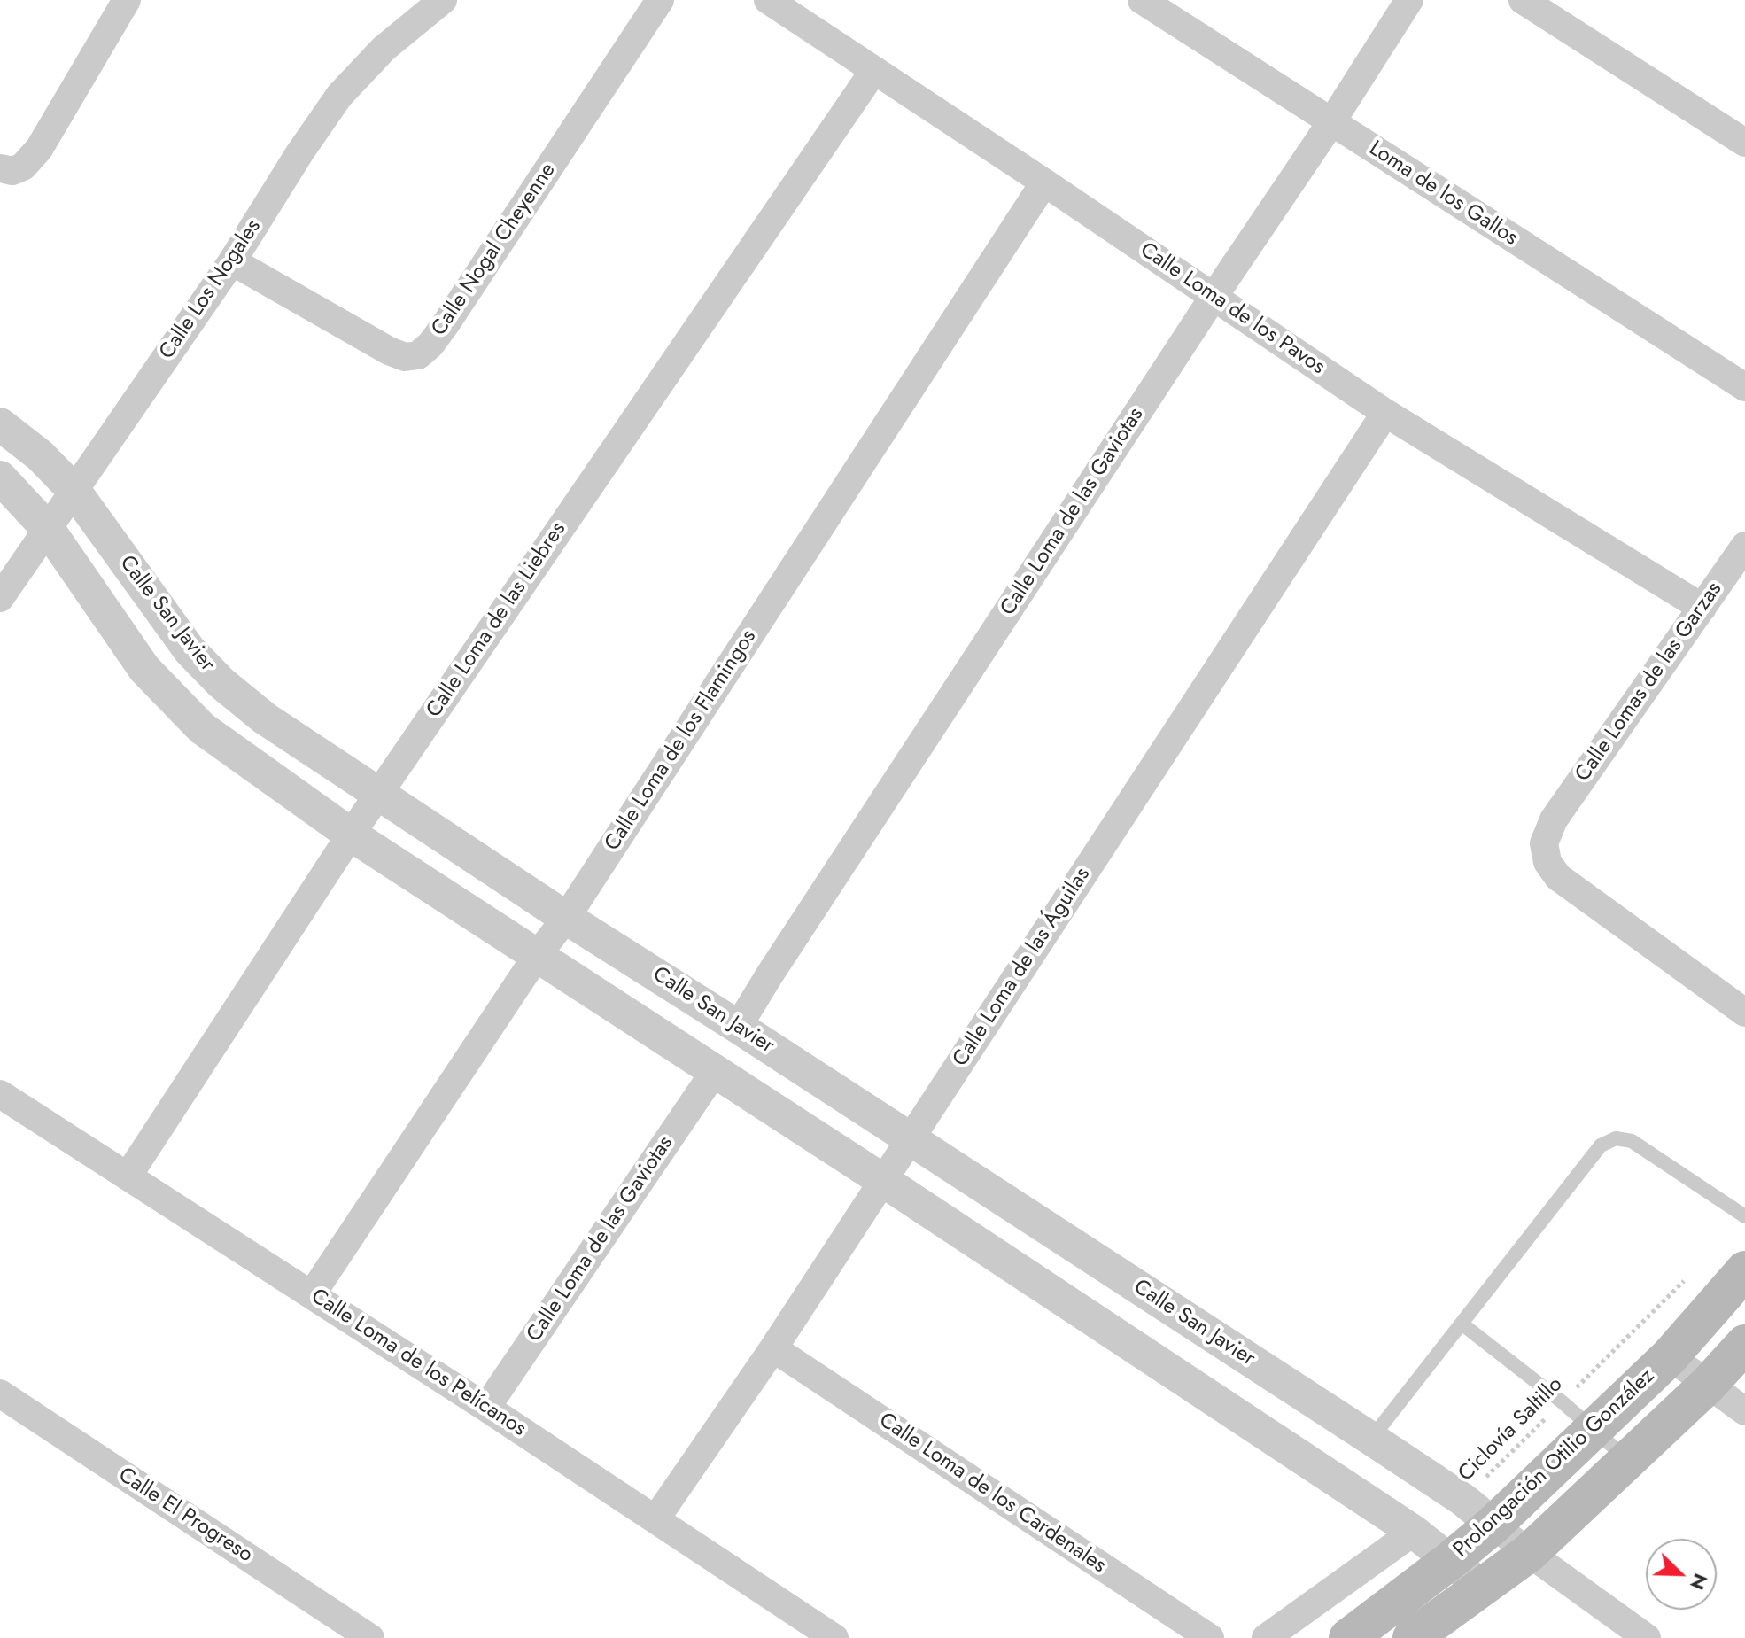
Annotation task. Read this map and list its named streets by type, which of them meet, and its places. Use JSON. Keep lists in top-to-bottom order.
{
  "streets": {
    "main road": ["Prolongación Otilio González"],
    "street": [
      "Loma de los Gallos",
      "Calle Nogal Cheyenne",
      "Calle Los Nogales",
      "Calle Loma de los Pavos",
      "Calle Loma de las Gaviotas",
      "Calle San Javier",
      "Calle Loma de las Liebres",
      "Calle Lomas de las Garzas",
      "Calle Loma de los Flamingos",
      "Calle Loma de las Águilas",
      "Calle Loma de los Pelícanos",
      "Calle Loma de los Cardenales",
      "Calle El Progreso"
    ],
    "path": ["Ciclovía Saltillo"]
  },
  "crossings": [
    ["Loma de los Gallos", "Calle Loma de las Gaviotas"],
    ["Calle Nogal Cheyenne", "Calle Los Nogales"],
    ["Calle Los Nogales", "Calle San Javier"],
    ["Calle Loma de los Pavos", "Calle Loma de las Gaviotas"],
    ["Calle Loma de los Pavos", "Calle Loma de las Liebres"],
    ["Calle Loma de los Pavos", "Calle Lomas de las Garzas"],
    ["Calle Loma de los Pavos", "Calle Loma de los Flamingos"],
    ["Calle Loma de los Pavos", "Calle Loma de las Águilas"],
    ["Calle Loma de las Gaviotas", "Calle San Javier"],
    ["Calle Loma de las Gaviotas", "Calle Loma de los Pelícanos"],
    ["Calle San Javier", "Calle Loma de las Liebres"],
    ["Calle San Javier", "Calle Loma de los Flamingos"],
    ["Calle San Javier", "Calle Loma de las Águilas"],
    ["Calle San Javier", "Ciclovía Saltillo"],
    ["Calle San Javier", "Prolongación Otilio González"],
    ["Calle Loma de las Liebres", "Calle Loma de los Pelícanos"],
    ["Calle Loma de los Flamingos", "Calle Loma de los Pelícanos"],
    ["Calle Loma de las Águilas", "Calle Loma de los Pelícanos"],
    ["Calle Loma de las Águilas", "Calle Loma de los Cardenales"]
  ],
  "north": "bottom right"
}
